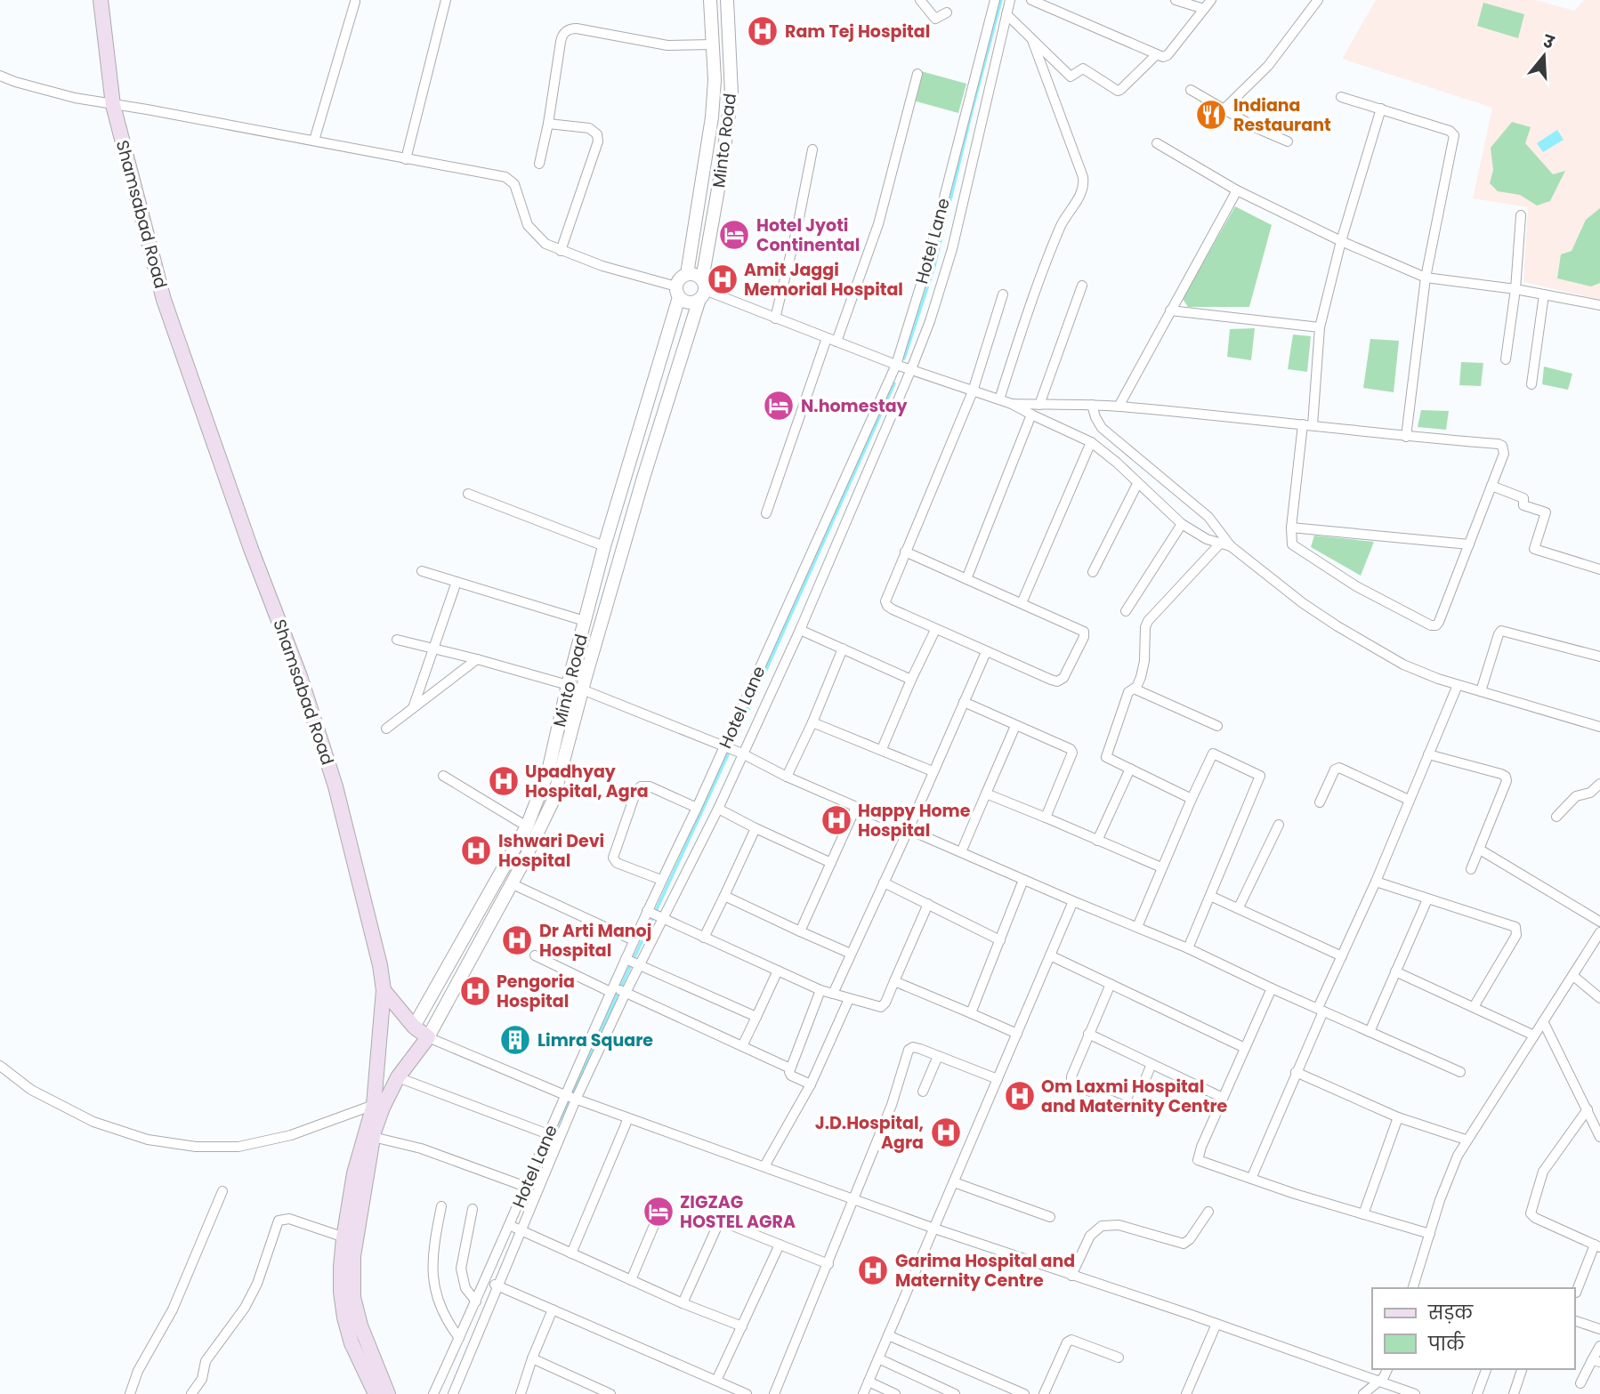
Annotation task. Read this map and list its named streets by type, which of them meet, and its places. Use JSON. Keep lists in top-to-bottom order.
{
  "streets": {
    "main road": ["Minto Road", "Shamsabad Road"],
    "street": ["Hotel Lane"]
  },
  "crossings": [
    ["Minto Road", "Shamsabad Road"]
  ],
  "places": {
    "hospital": [
      "Ram Tej Hospital",
      "Amit Jaggi Memorial Hospital",
      "Upadhyay Hospital, Agra",
      "Happy Home Hospital",
      "Ishwari Devi Hospital",
      "Dr Arti Manoj Hospital",
      "Pengoria Hospital",
      "Om Laxmi Hospital and Maternity Centre",
      "J.D.Hospital, Agra",
      "Garima Hospital and Maternity Centre"
    ],
    "restaurant": ["Indiana Restaurant"],
    "hotel": ["Hotel Jyoti Continental", "N.homestay", "ZIGZAG HOSTEL AGRA"],
    "building": ["Limra Square"]
  },
  "legend": ["सड़क", "पार्क"],
  "north": "top"
}
